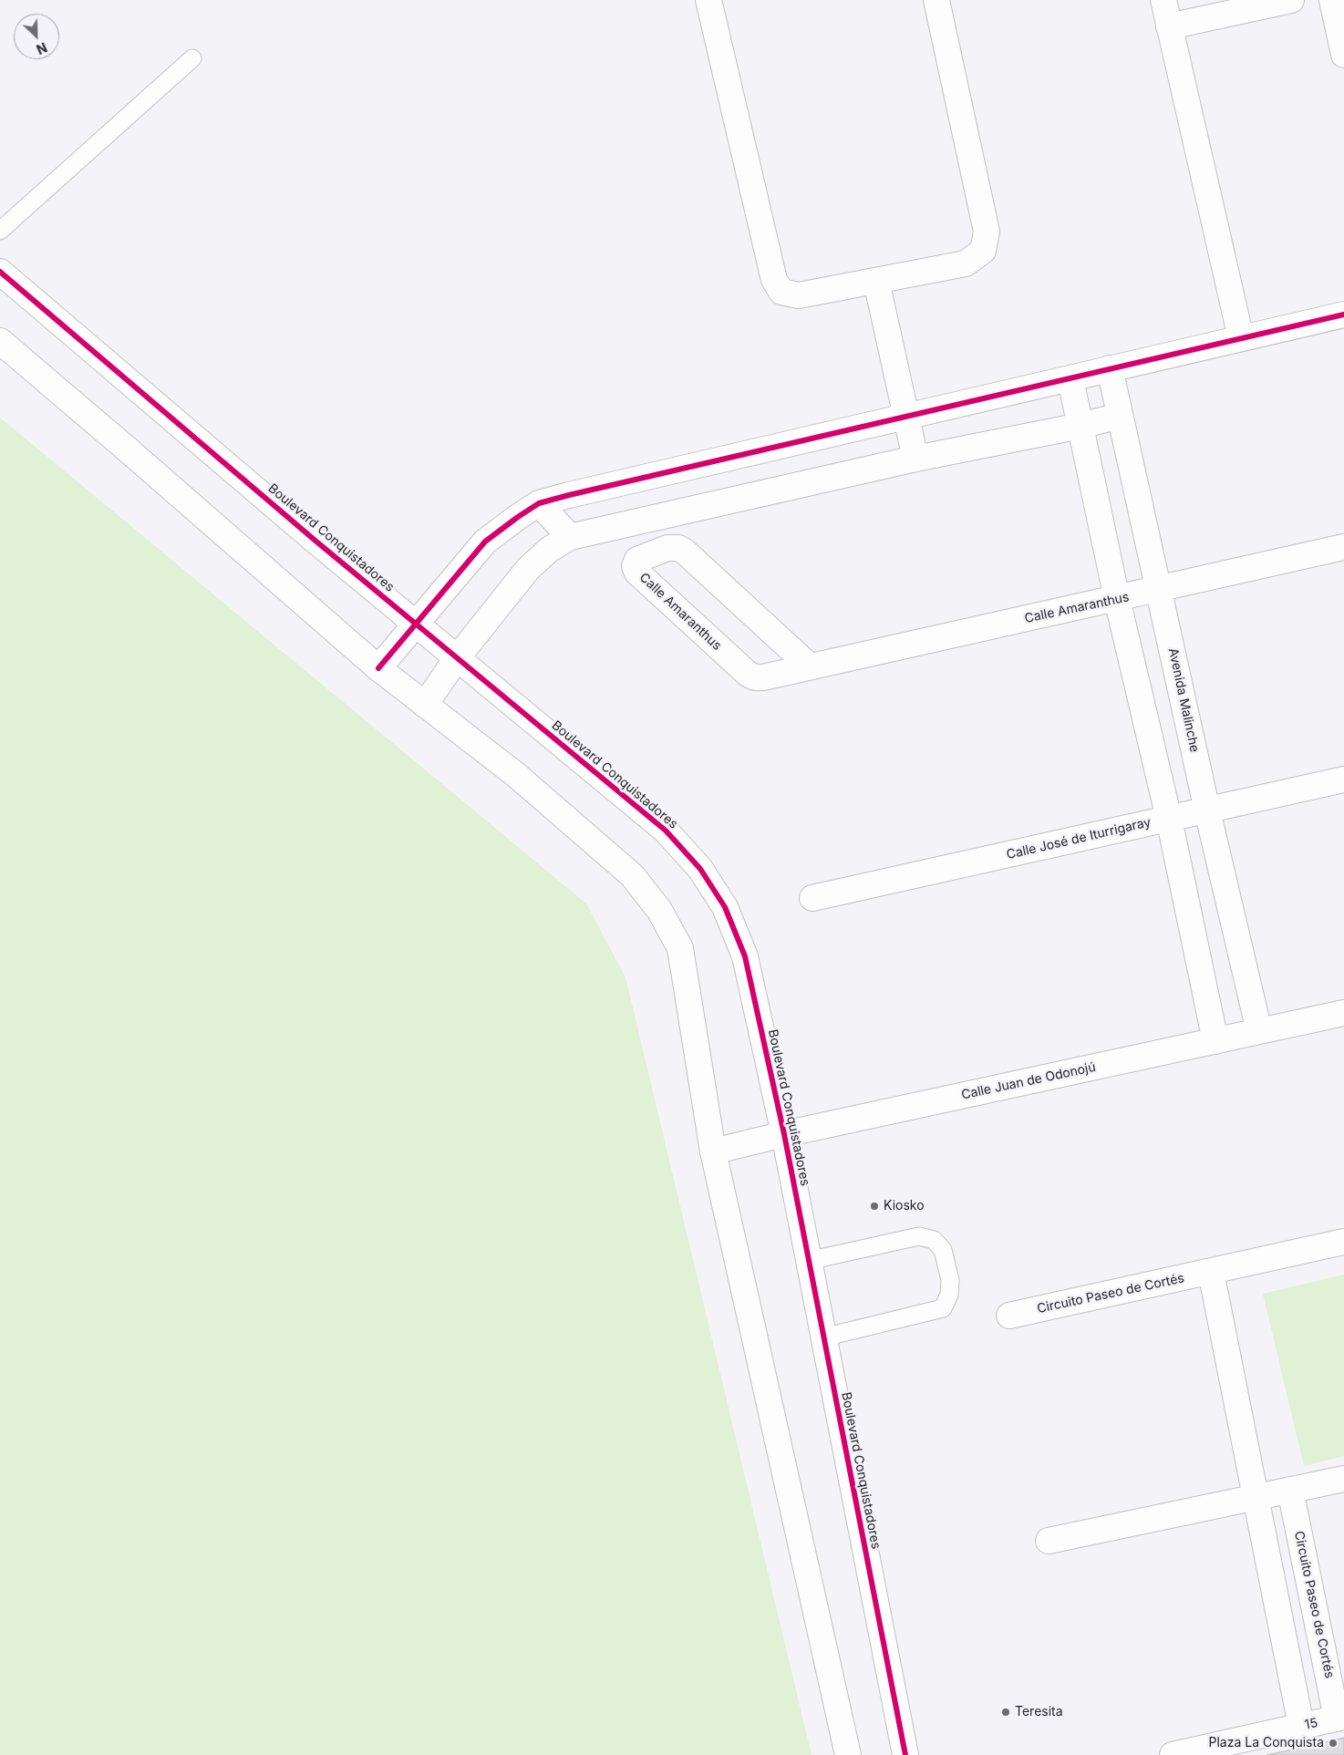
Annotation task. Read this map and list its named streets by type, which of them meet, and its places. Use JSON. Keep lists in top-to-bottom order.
{
  "streets": {
    "street": [
      "Boulevard Conquistadores",
      "Calle Amaranthus",
      "Avenida Malinche",
      "Calle José de Iturrigaray",
      "Calle Juan de Odonojú",
      "Circuito Paseo de Cortés",
      "15"
    ]
  },
  "crossings": [
    ["Boulevard Conquistadores", "Calle Juan de Odonojú"],
    ["Calle Amaranthus", "Avenida Malinche"],
    ["Avenida Malinche", "Calle José de Iturrigaray"],
    ["Avenida Malinche", "Calle Juan de Odonojú"],
    ["Circuito Paseo de Cortés", "15"]
  ],
  "places": ["Kiosko", "Teresita", "Plaza La Conquista"],
  "north": "bottom right"
}
